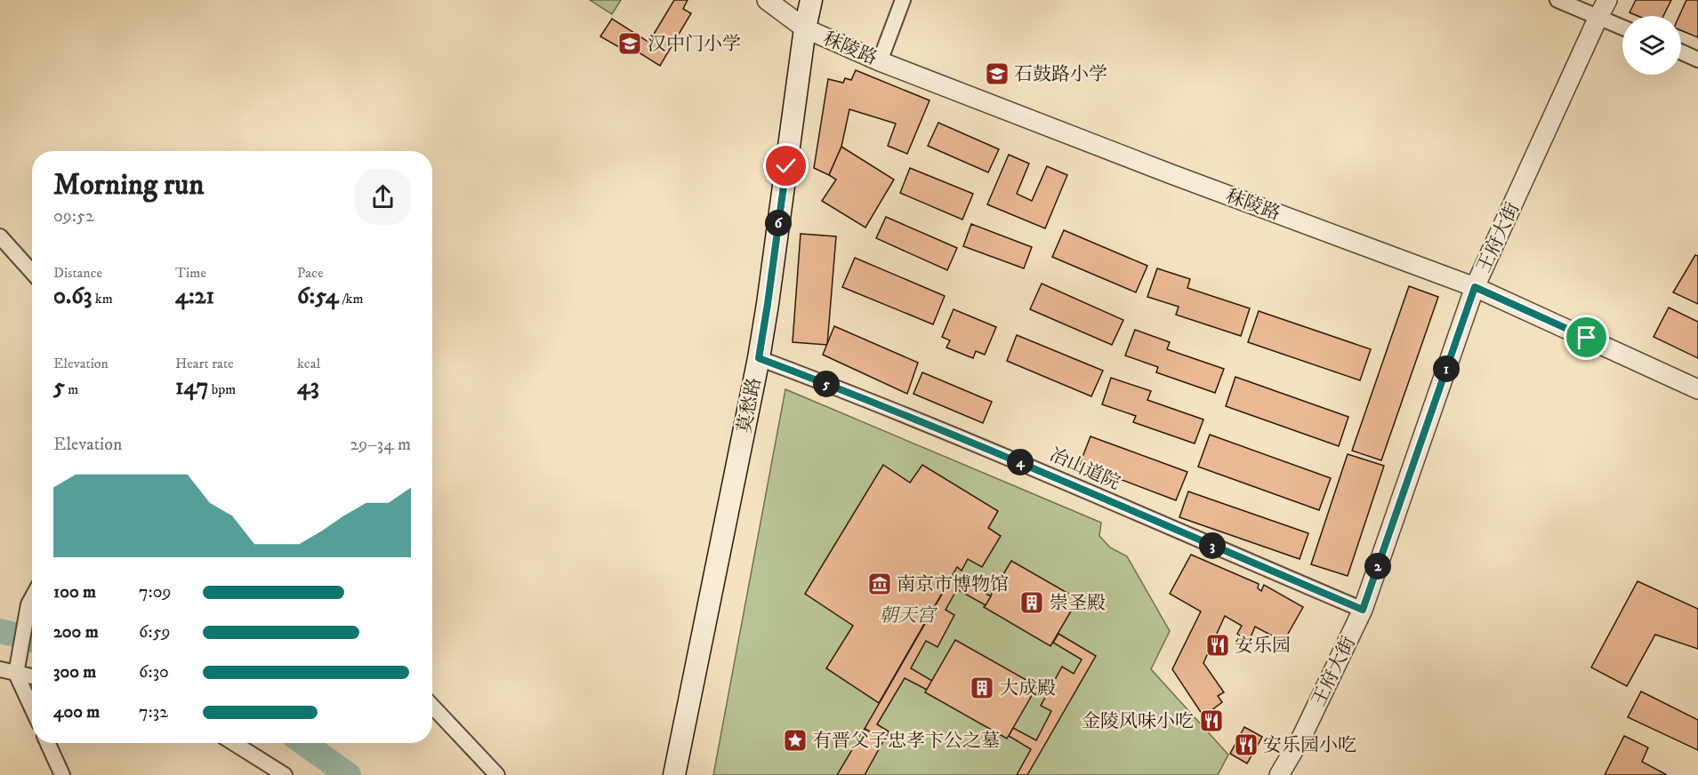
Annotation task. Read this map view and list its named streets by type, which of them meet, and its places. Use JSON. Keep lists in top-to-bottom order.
{
  "streets": {
    "main road": ["莫愁路"],
    "street": ["秣陵路", "王府大街", "冶山道院"]
  },
  "crossings": [
    ["秣陵路", "王府大街"],
    ["秣陵路", "莫愁路"],
    ["王府大街", "冶山道院"],
    ["莫愁路", "冶山道院"]
  ],
  "parks": ["朝天宫"],
  "places": {
    "school or university": ["汉中门小学", "石鼓路小学"],
    "museum": ["南京市博物馆"],
    "building": ["崇圣殿", "大成殿"],
    "restaurant": ["安乐园", "金陵风味小吃", "安乐园小吃"],
    "place": ["有晋父子忠孝卞公之墓"]
  },
  "page": {
    "heading": ["Morning run", "09:52"],
    "pins": [
      "6",
      "1",
      "5",
      "4",
      "3",
      "2"
    ],
    "stats": [
      ["Distance", "0.63 km"],
      ["Time", "4:21"],
      ["Pace", "6:54 /km"],
      ["Elevation", "5 m"],
      ["Heart rate", "147 bpm"],
      ["kcal", "43"]
    ],
    "chart": ["Elevation", "29–34 m"],
    "list": [
      {
        "name": "100 m",
        "note": "7:09"
      },
      {
        "name": "200 m",
        "note": "6:59"
      },
      {
        "name": "300 m",
        "note": "6:30"
      },
      {
        "name": "400 m",
        "note": "7:32"
      }
    ]
  }
}
